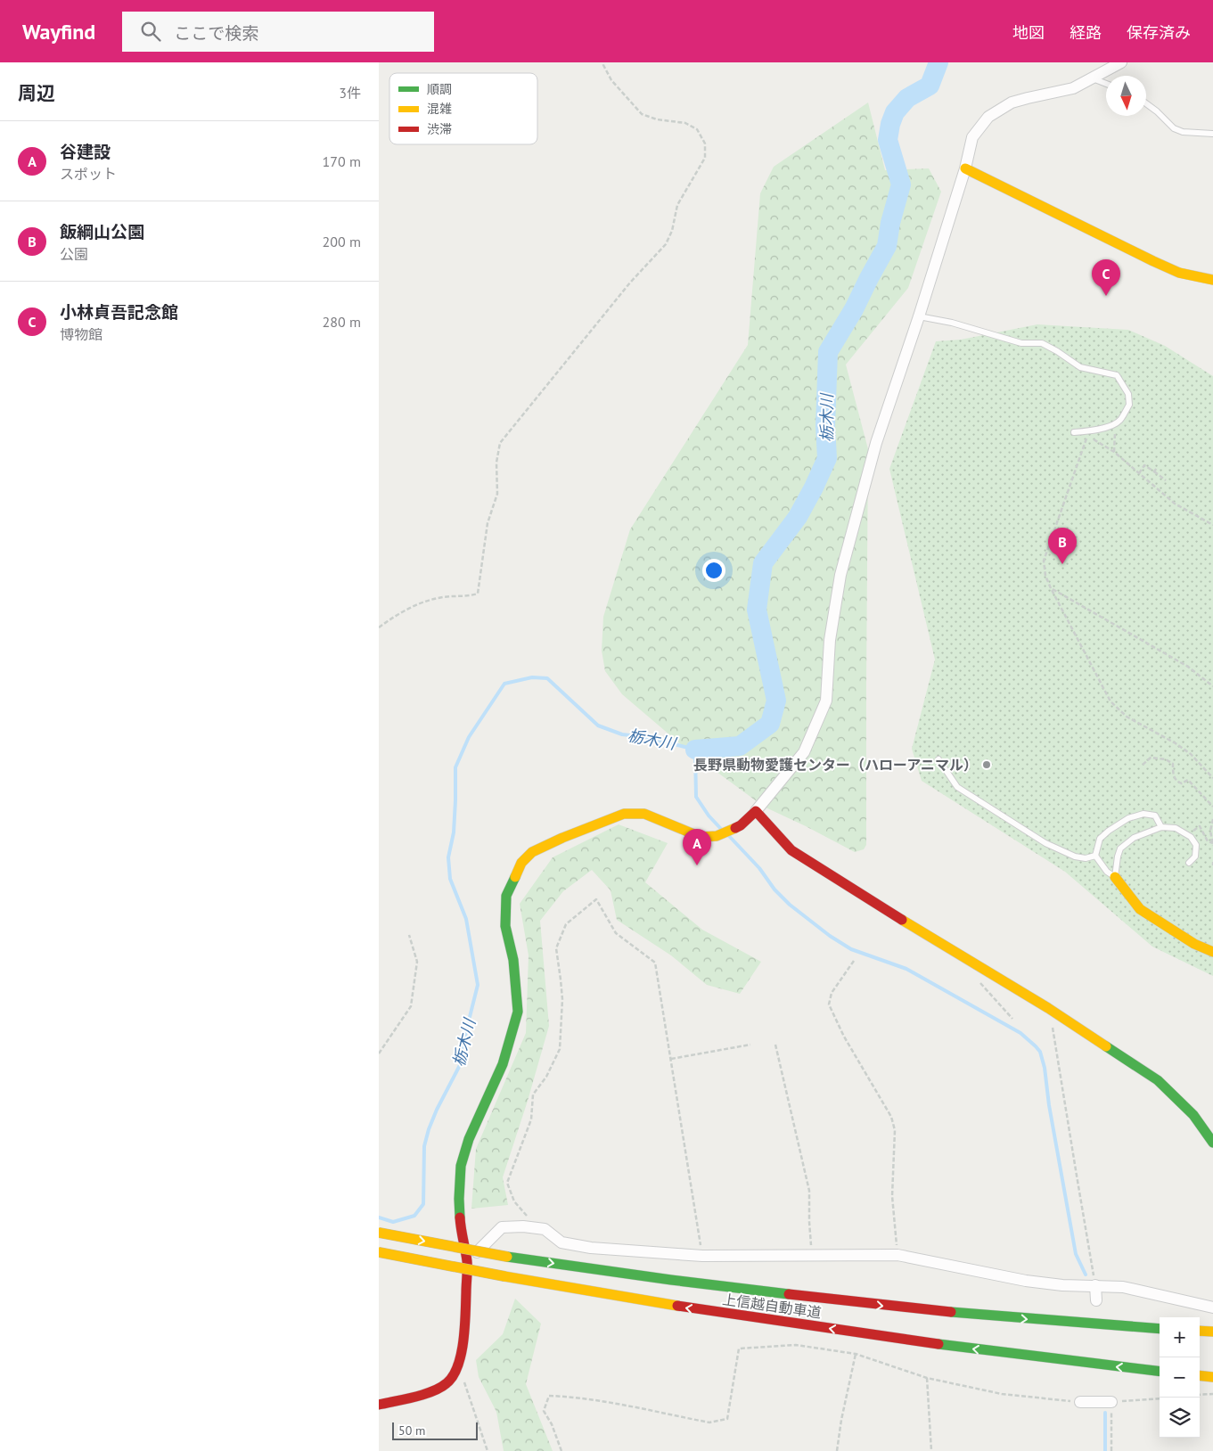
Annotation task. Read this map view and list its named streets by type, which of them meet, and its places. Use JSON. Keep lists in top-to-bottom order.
{
  "streets": {
    "main road": ["上信越自動車道"]
  },
  "water": ["栃木川"],
  "places": ["長野県動物愛護センター（ハローアニマル）"],
  "legend": ["順調", "混雑", "渋滞"],
  "scale_bar": "50 m",
  "north": "bottom",
  "page": {
    "header": "Wayfind",
    "search": "ここで検索",
    "nav": ["地図", "経路", "保存済み"],
    "heading": ["周辺", "3件"],
    "list": [
      {
        "mark": "A",
        "name": "谷建設",
        "note": "スポット",
        "value": "170 m"
      },
      {
        "mark": "B",
        "name": "飯綱山公園",
        "note": "公園",
        "value": "200 m"
      },
      {
        "mark": "C",
        "name": "小林貞吾記念館",
        "note": "博物館",
        "value": "280 m"
      }
    ],
    "pins": ["C", "B", "A"],
    "map_buttons": ["+", "−"],
    "scale": "50 m"
  }
}
